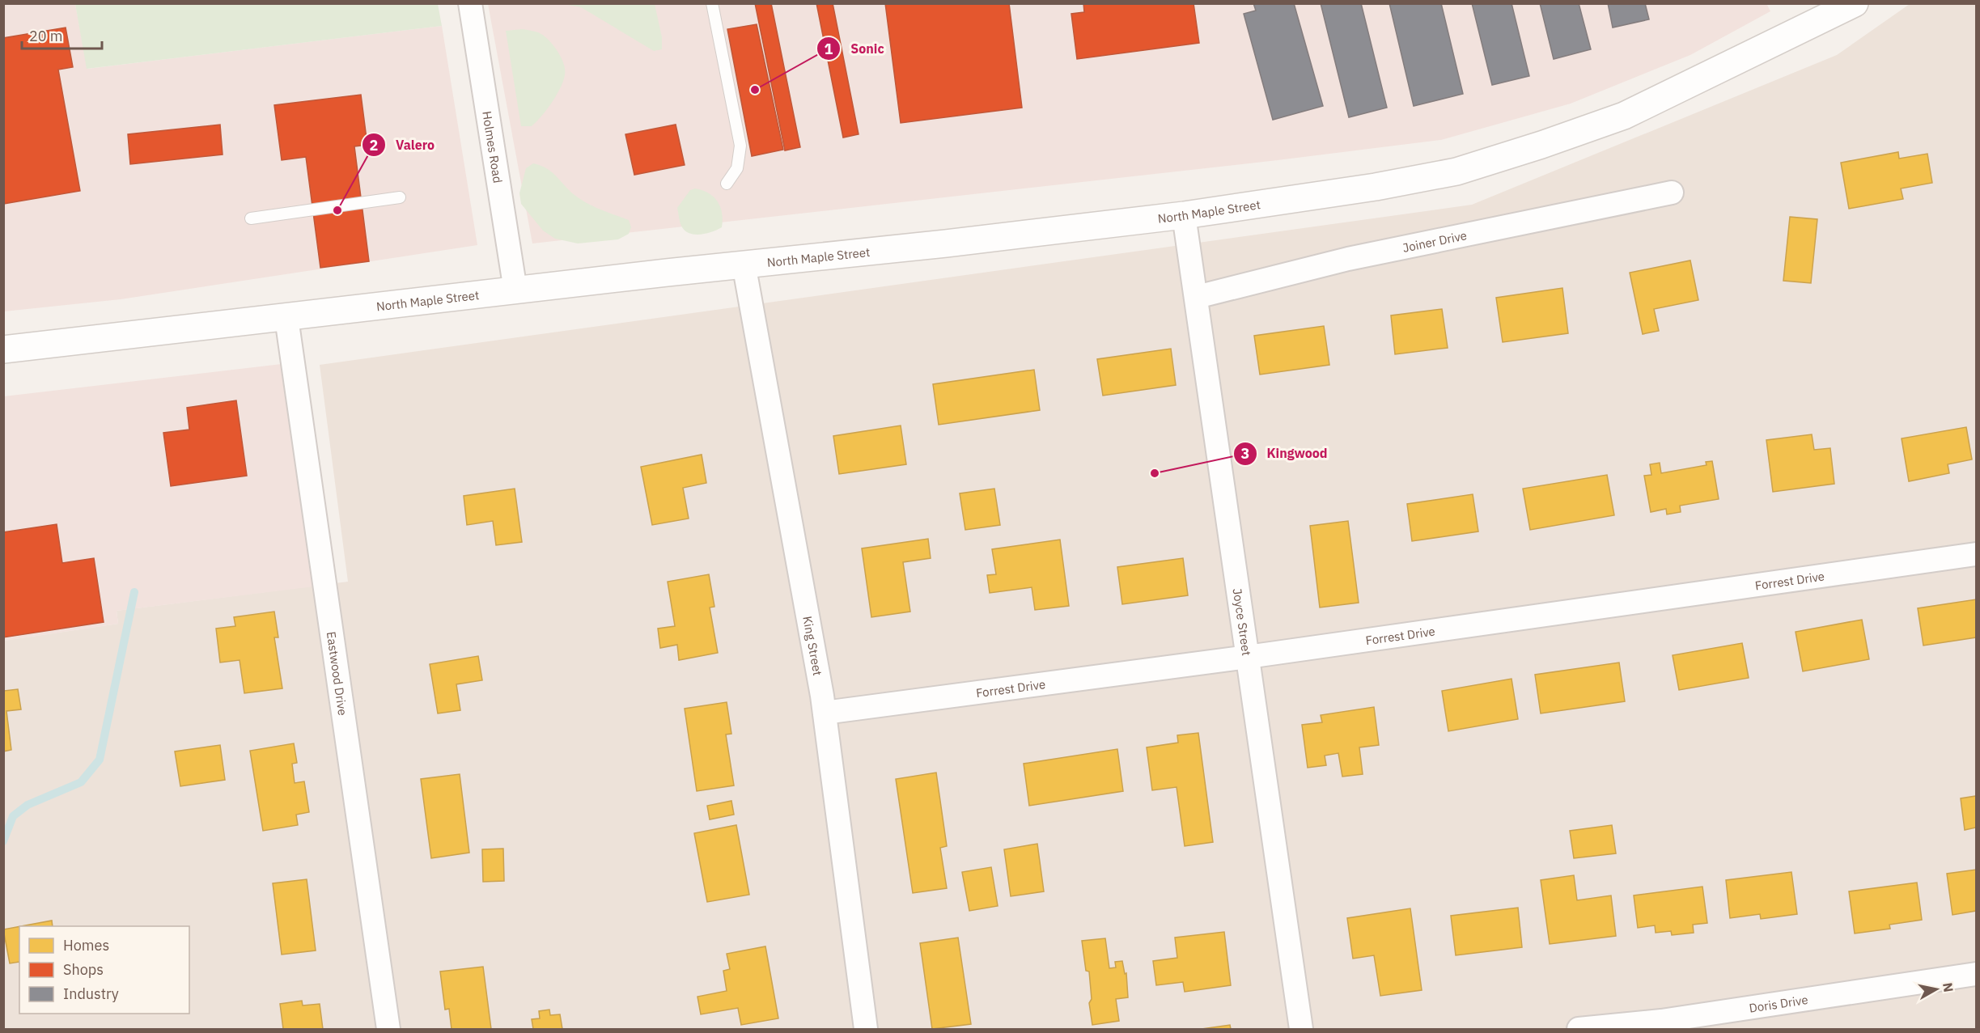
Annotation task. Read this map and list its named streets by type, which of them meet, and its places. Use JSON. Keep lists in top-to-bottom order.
{
  "streets": {
    "main road": ["North Maple Street"],
    "street": [
      "Holmes Road",
      "Joiner Drive",
      "Forrest Drive",
      "Joyce Street",
      "King Street",
      "Eastwood Drive",
      "Doris Drive"
    ]
  },
  "crossings": [
    ["Holmes Road", "North Maple Street"],
    ["North Maple Street", "Joyce Street"],
    ["North Maple Street", "King Street"],
    ["North Maple Street", "Eastwood Drive"],
    ["Joiner Drive", "Joyce Street"],
    ["Forrest Drive", "Joyce Street"],
    ["Forrest Drive", "King Street"]
  ],
  "places": ["Sonic", "Valero", "Kingwood"],
  "legend": ["Homes", "Shops", "Industry"],
  "scale_bar": "20 m",
  "north": "right"
}
